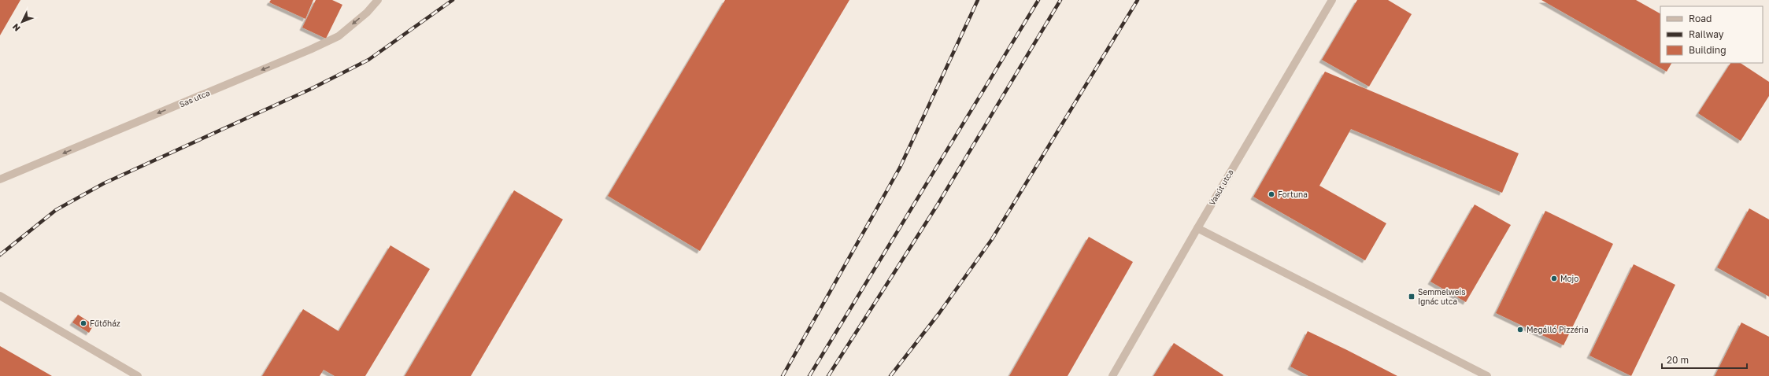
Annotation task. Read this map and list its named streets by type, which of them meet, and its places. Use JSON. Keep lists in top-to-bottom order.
{
  "streets": {
    "street": ["Sas utca", "Vasút utca"]
  },
  "one_way": ["Sas utca"],
  "places": {
    "other": [
      "Fortuna",
      "Mojo",
      "Fűtőház",
      "Megálló Pizzéria"
    ],
    "transit": ["Semmelweis Ignác utca"]
  },
  "legend": ["Road", "Railway", "Building"],
  "scale_bar": "20 m",
  "north": "bottom left"
}
